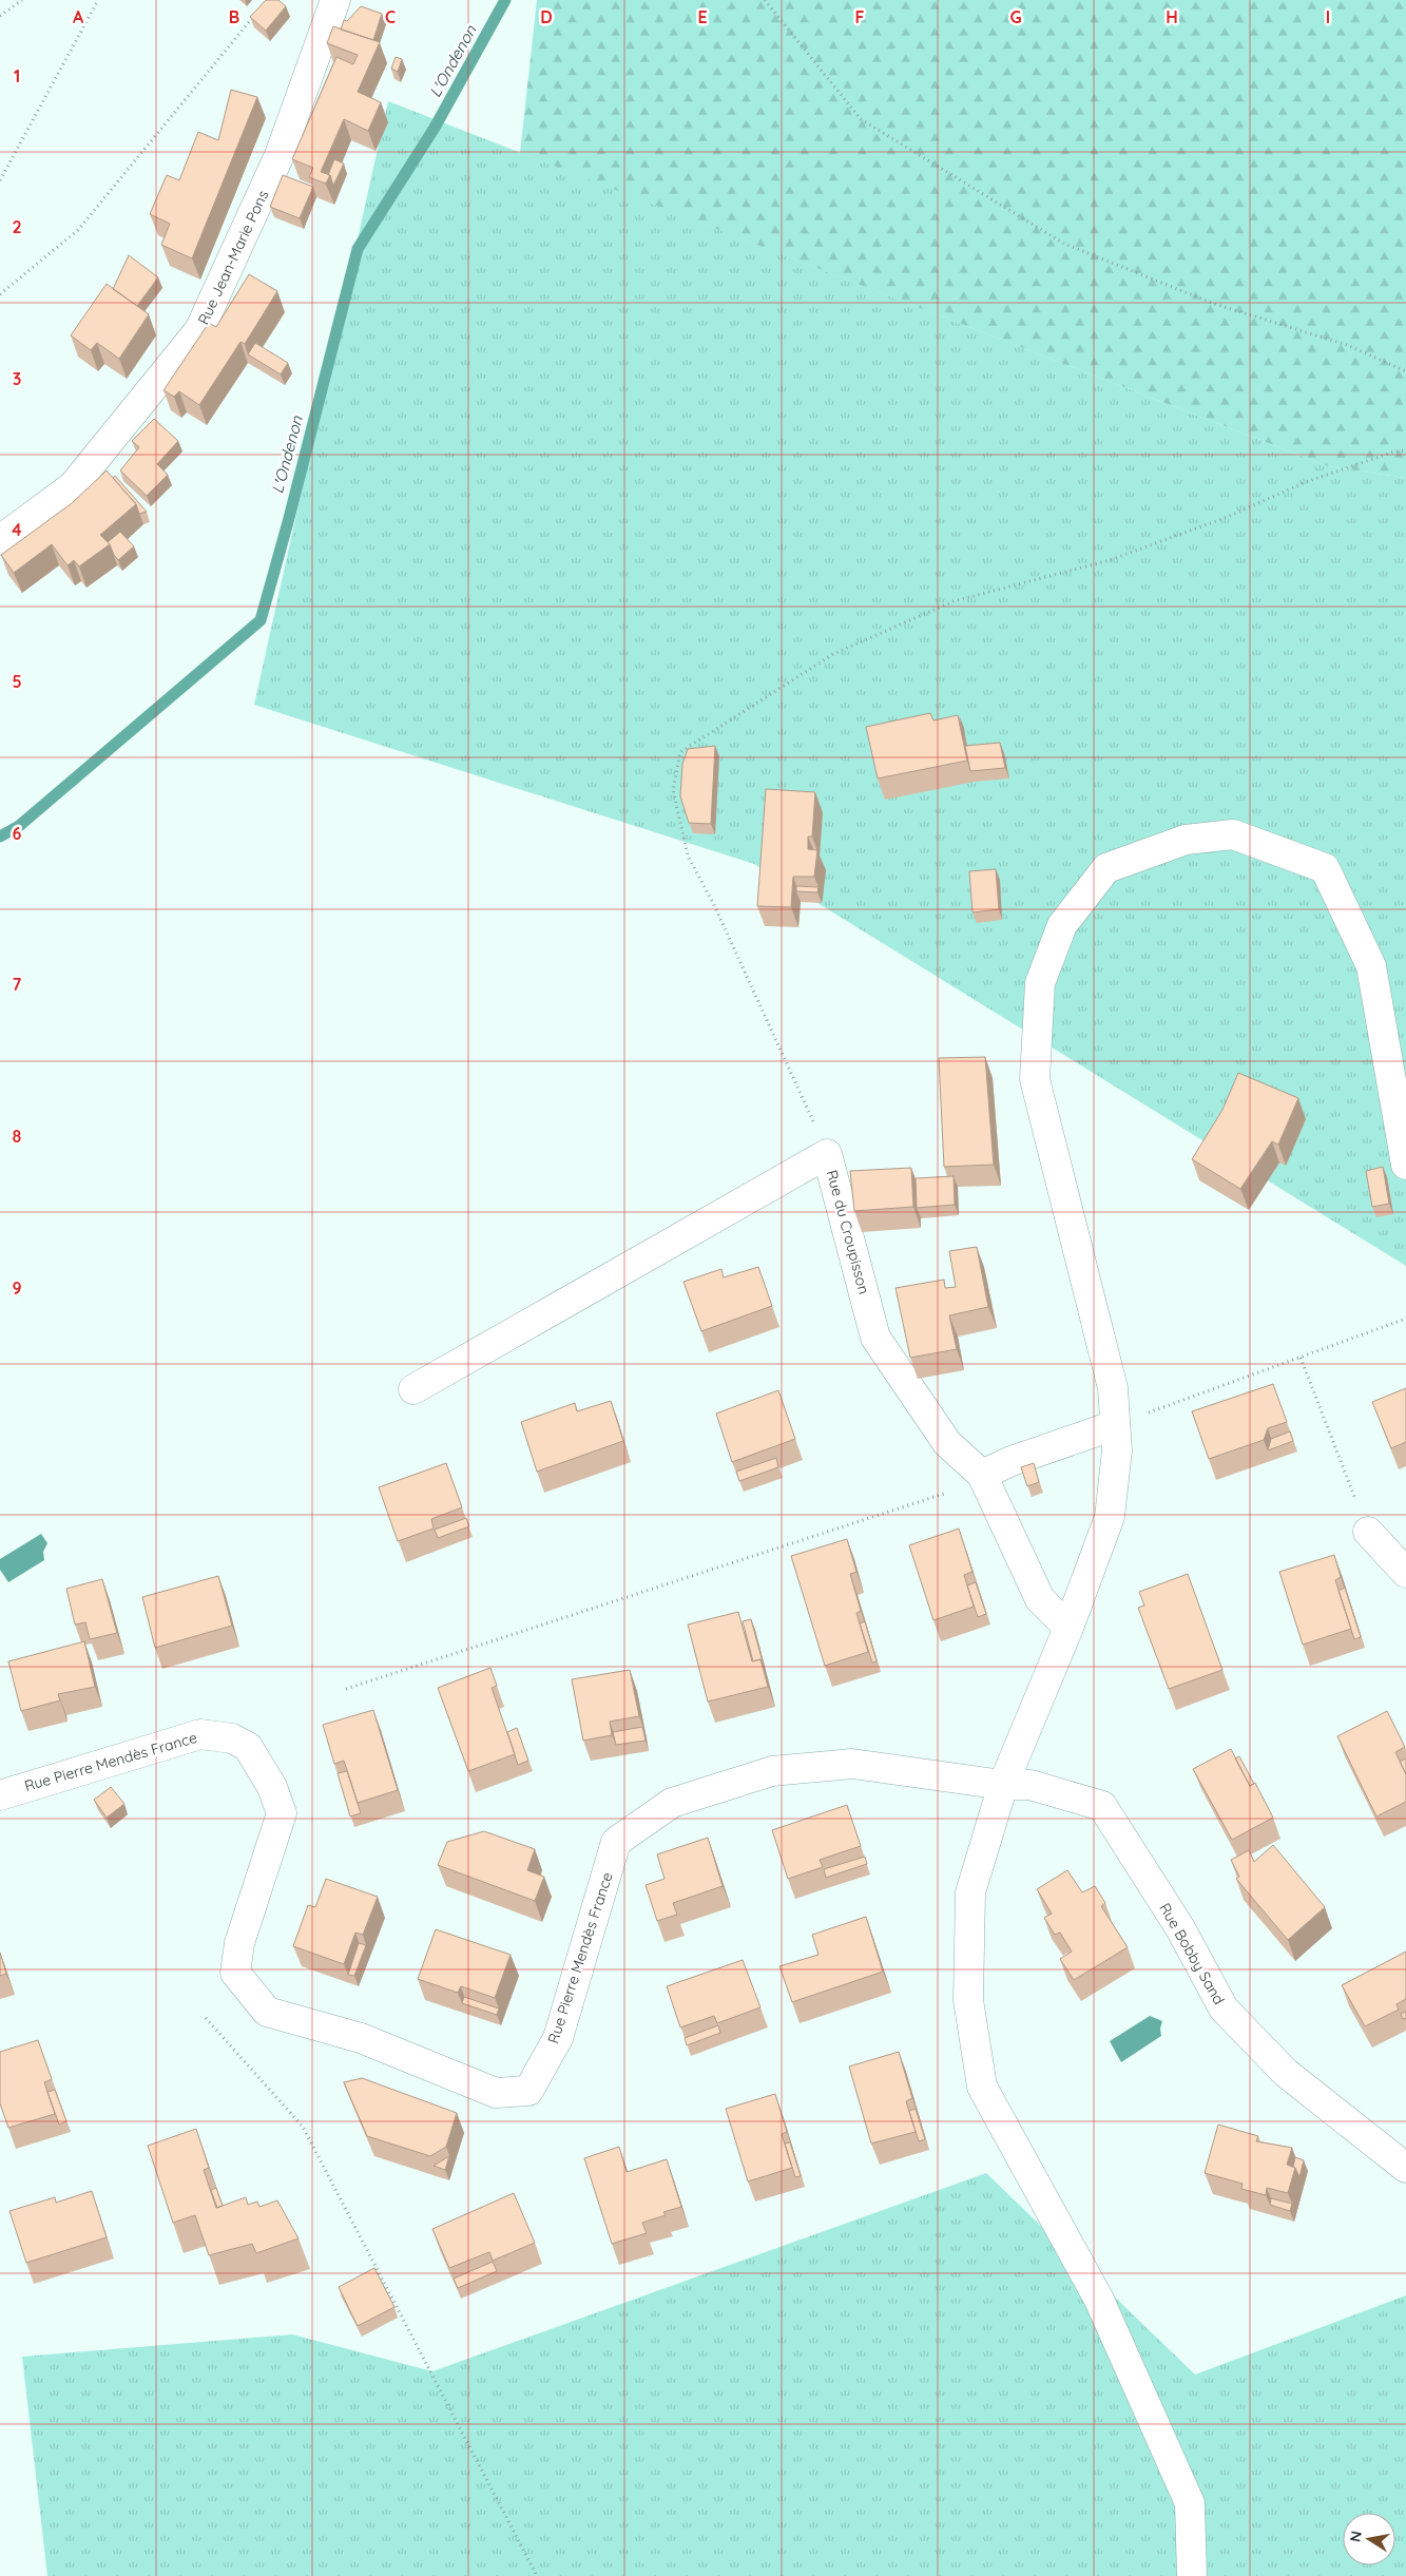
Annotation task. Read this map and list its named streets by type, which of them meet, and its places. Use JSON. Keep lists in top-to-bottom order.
{
  "streets": {
    "street": [
      "Rue Jean-Marie Pons",
      "Rue du Croupisson",
      "Rue Pierre Mendès France",
      "Rue Bobby Sand"
    ]
  },
  "crossings": [
    ["Rue Pierre Mendès France", "Rue Bobby Sand"]
  ],
  "water": ["L'Ondenon"],
  "north": "left",
  "grid": {
    "columns": [
      "A",
      "B",
      "C",
      "D",
      "E",
      "F",
      "G",
      "H",
      "I"
    ],
    "rows": [
      "1",
      "2",
      "3",
      "4",
      "5",
      "6",
      "7",
      "8",
      "9"
    ]
  }
}
